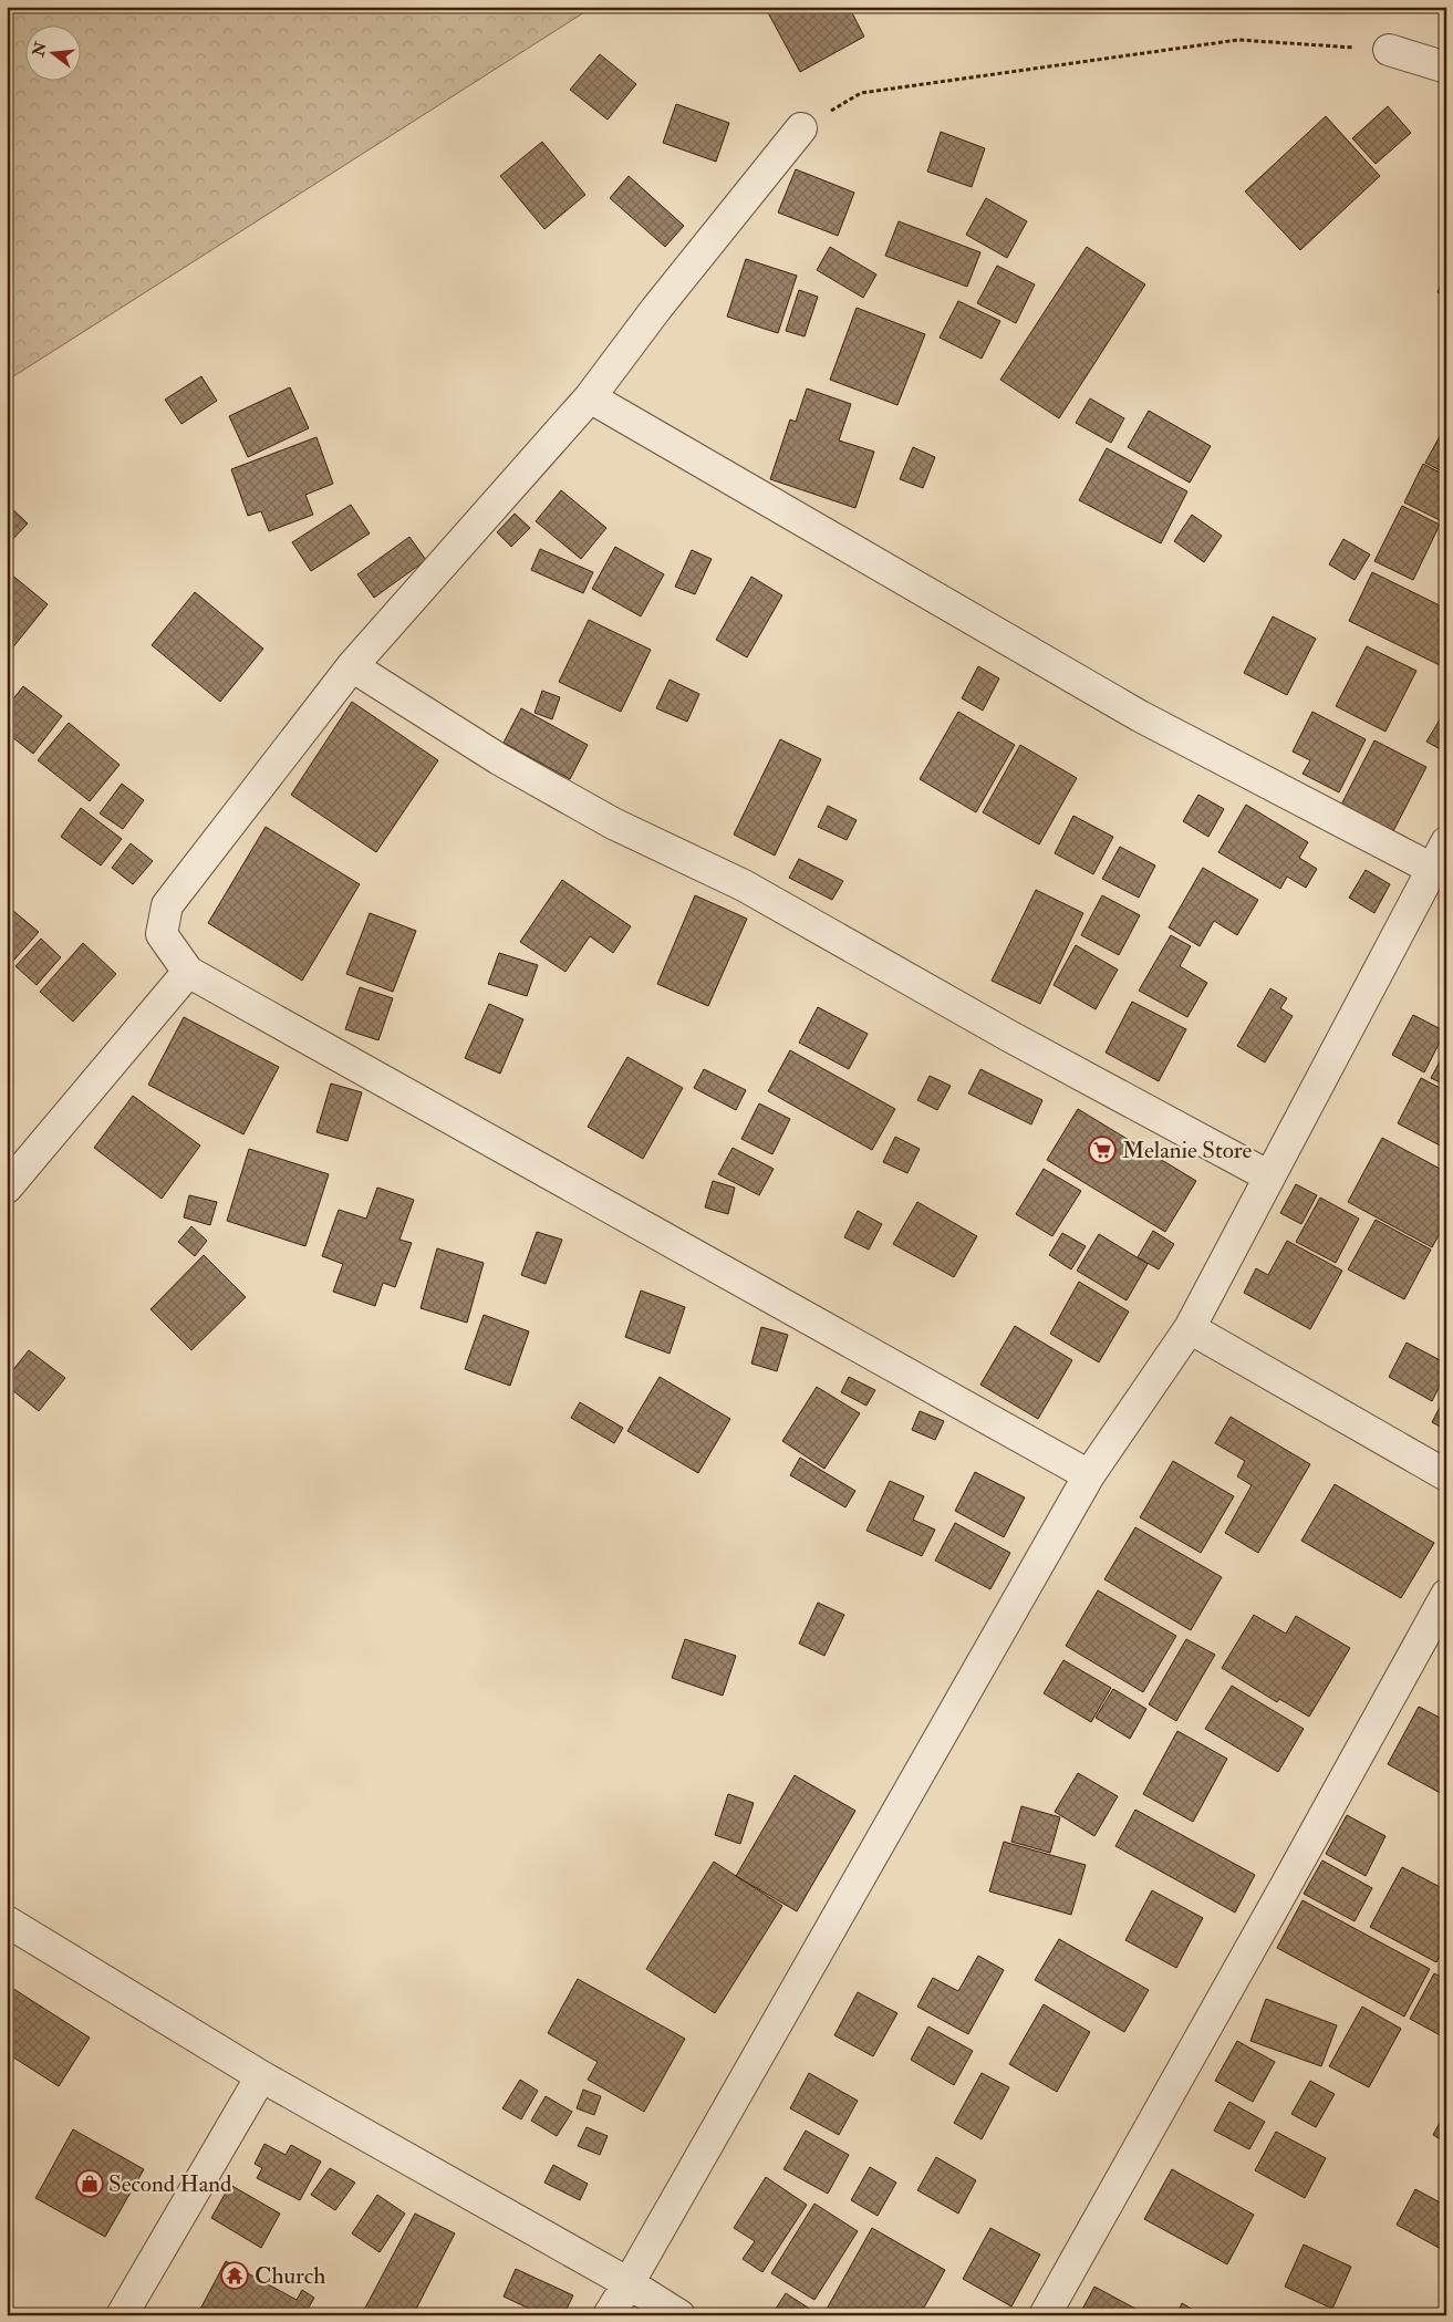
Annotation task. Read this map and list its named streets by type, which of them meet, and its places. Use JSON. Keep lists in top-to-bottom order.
{
  "places": {
    "supermarket": ["Melanie Store"],
    "shop": ["Second Hand"],
    "temple": ["Church"]
  },
  "north": "left"
}
